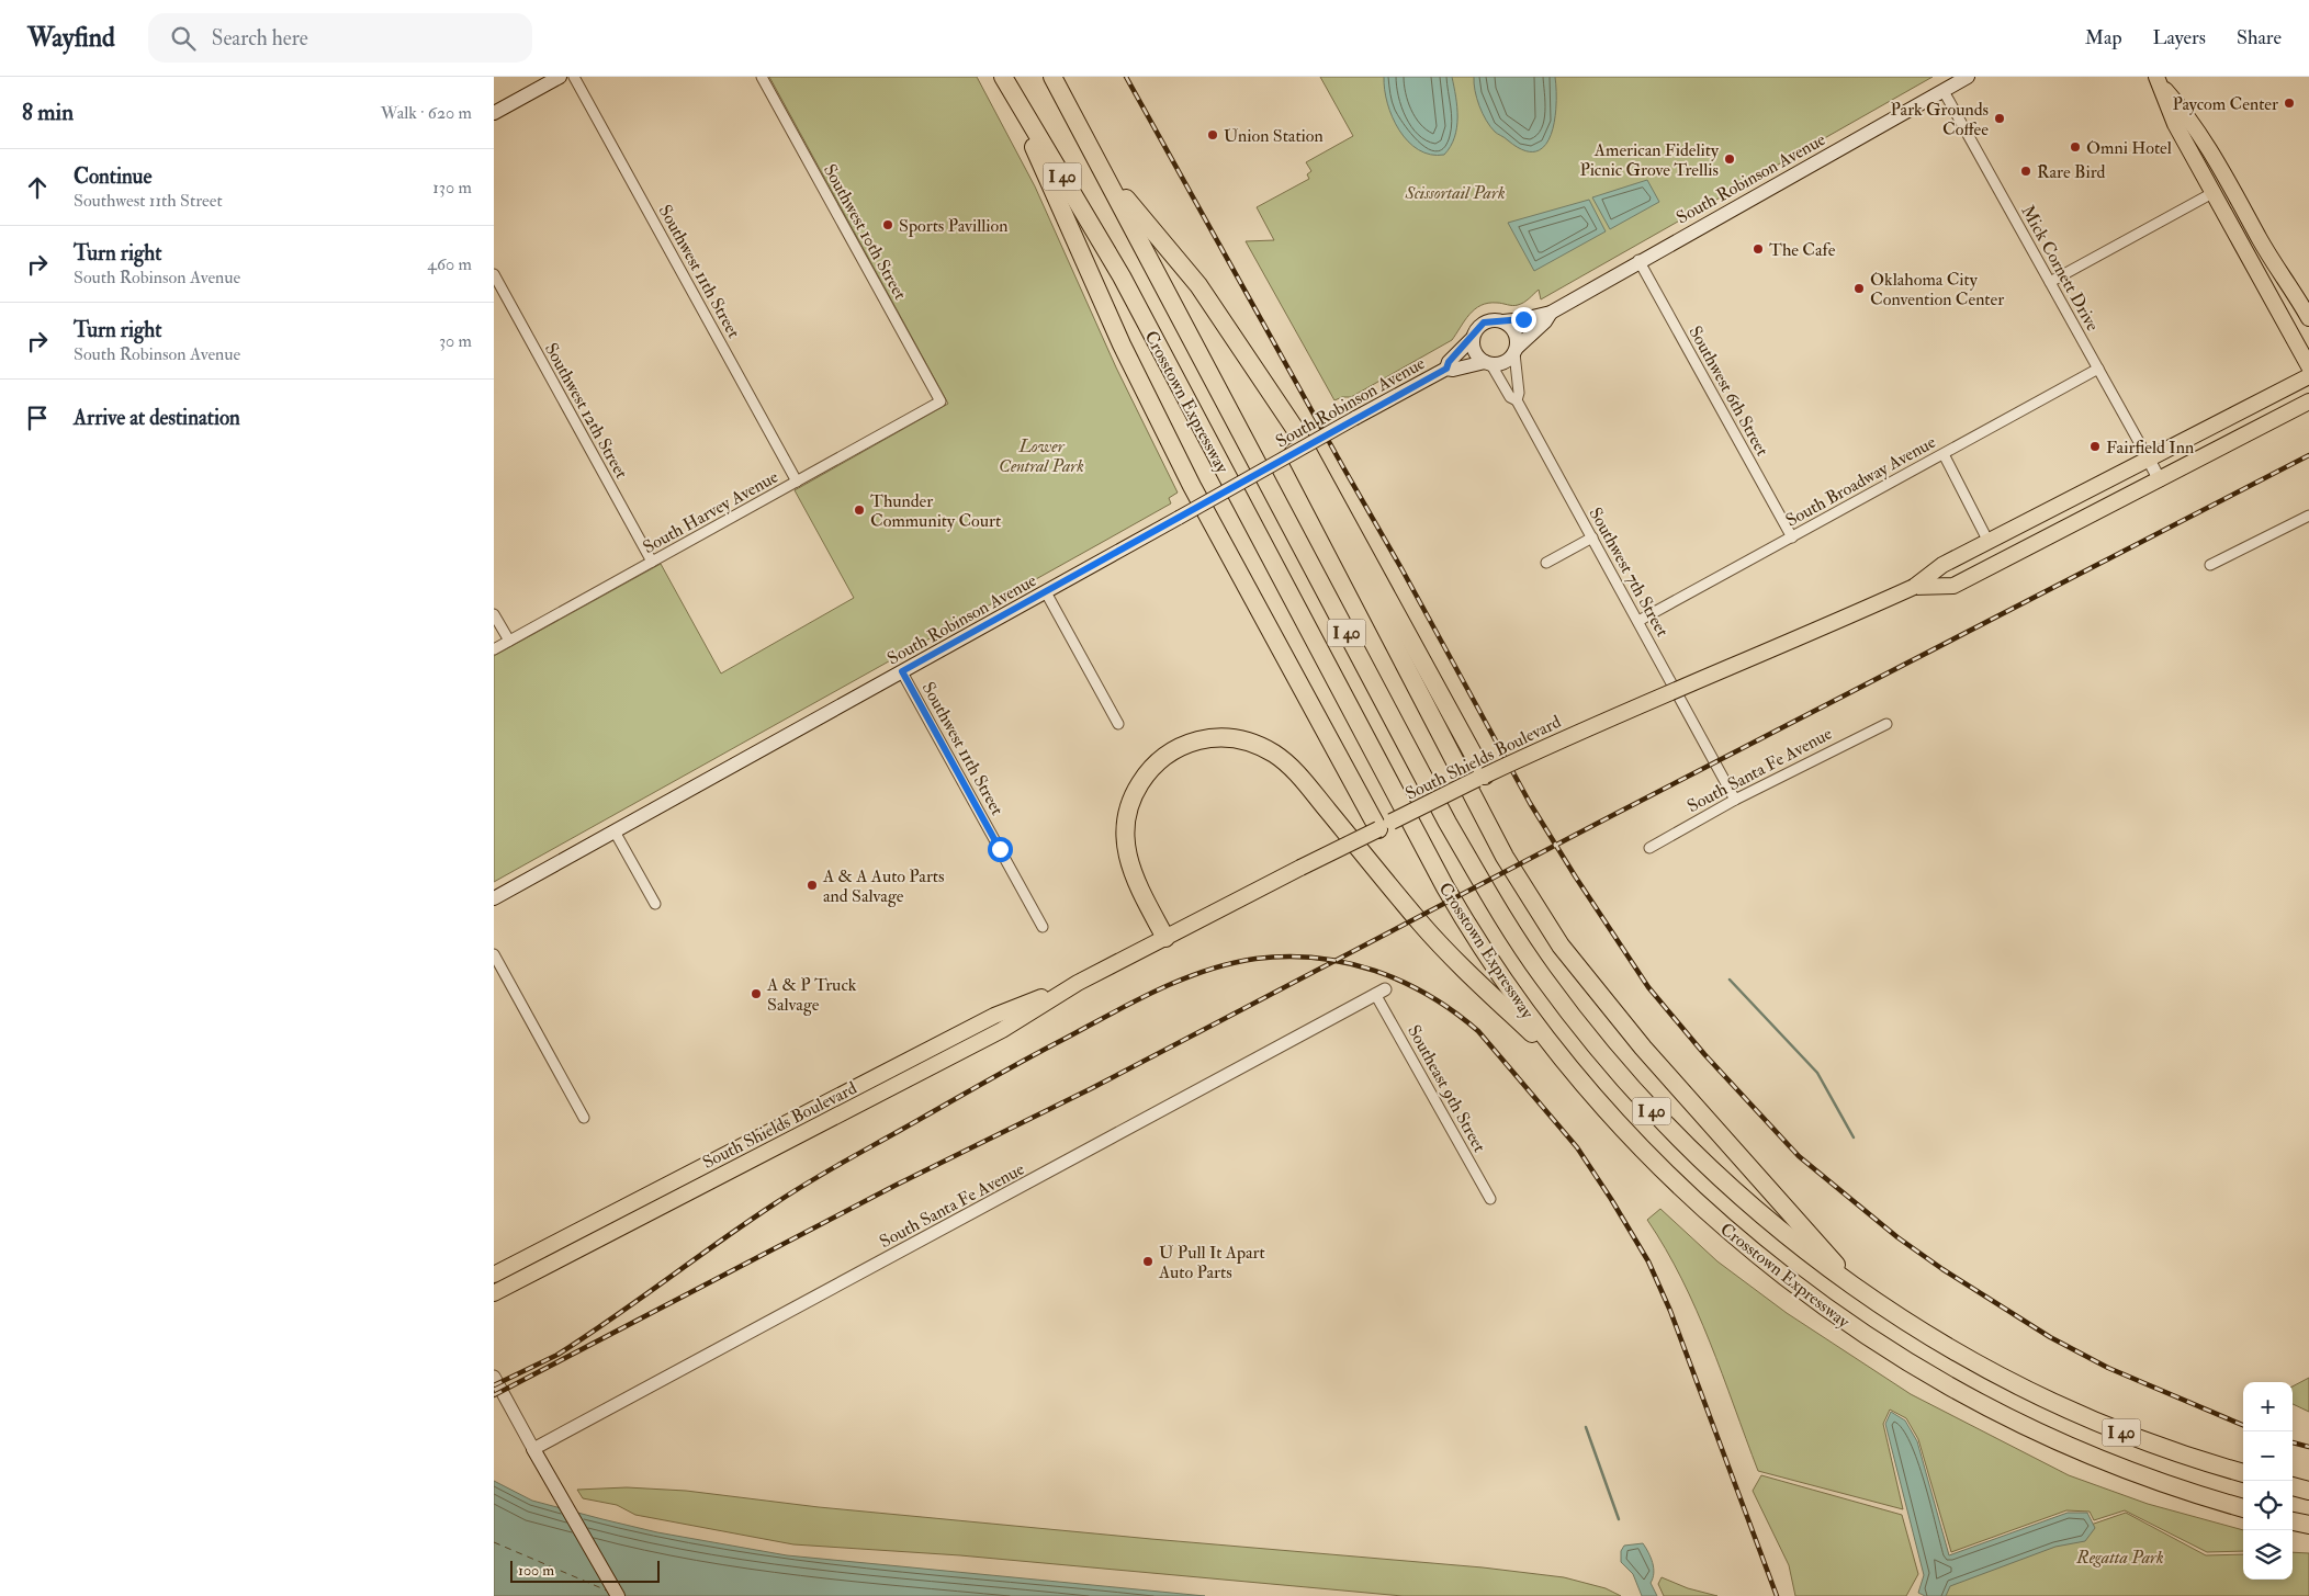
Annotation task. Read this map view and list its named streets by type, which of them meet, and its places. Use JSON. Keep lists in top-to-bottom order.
{
  "streets": {
    "highway": ["I 40", "Crosstown Expressway"],
    "main road": ["South Robinson Avenue", "South Shields Boulevard"],
    "street": [
      "Southwest 10th Street",
      "Mick Cornett Drive",
      "Southwest 11th Street",
      "Southwest 6th Street",
      "Southwest 12th Street",
      "South Broadway Avenue",
      "South Harvey Avenue",
      "Southwest 7th Street",
      "South Santa Fe Avenue",
      "Southeast 9th Street"
    ]
  },
  "crossings": [
    ["South Robinson Avenue", "Mick Cornett Drive"],
    ["South Robinson Avenue", "Southwest 11th Street"],
    ["South Robinson Avenue", "Southwest 6th Street"],
    ["South Robinson Avenue", "Southwest 7th Street"],
    ["Southwest 10th Street", "South Harvey Avenue"],
    ["Mick Cornett Drive", "South Broadway Avenue"],
    ["Mick Cornett Drive", "South Shields Boulevard"],
    ["Southwest 11th Street", "South Harvey Avenue"],
    ["Southwest 6th Street", "South Broadway Avenue"],
    ["Southwest 12th Street", "South Harvey Avenue"],
    ["South Broadway Avenue", "Southwest 7th Street"],
    ["Southwest 7th Street", "South Santa Fe Avenue"],
    ["South Santa Fe Avenue", "Southeast 9th Street"]
  ],
  "parks": ["Scissortail Park", "Lower Central Park", "Regatta Park"],
  "places": [
    "Paycom Center",
    "Park Grounds Coffee",
    "Union Station",
    "Omni Hotel",
    "American Fidelity Picnic Grove Trellis",
    "Rare Bird",
    "Sports Pavillion",
    "The Cafe",
    "Oklahoma City Convention Center",
    "Fairfield Inn",
    "Thunder Community Court",
    "A & A Auto Parts and Salvage",
    "A & P Truck Salvage",
    "U Pull It Apart Auto Parts"
  ],
  "scale_bar": "100 m",
  "page": {
    "header": "Wayfind",
    "search": "Search here",
    "nav": ["Map", "Layers", "Share"],
    "heading": ["8 min", "Walk · 620 m"],
    "list": [
      ["Continue", "Southwest 11th Street", "130 m"],
      ["Turn right", "South Robinson Avenue", "460 m"],
      ["Turn right", "South Robinson Avenue", "30 m"],
      "Arrive at destination"
    ],
    "map_buttons": ["+", "−"],
    "scale": "100 m"
  }
}
